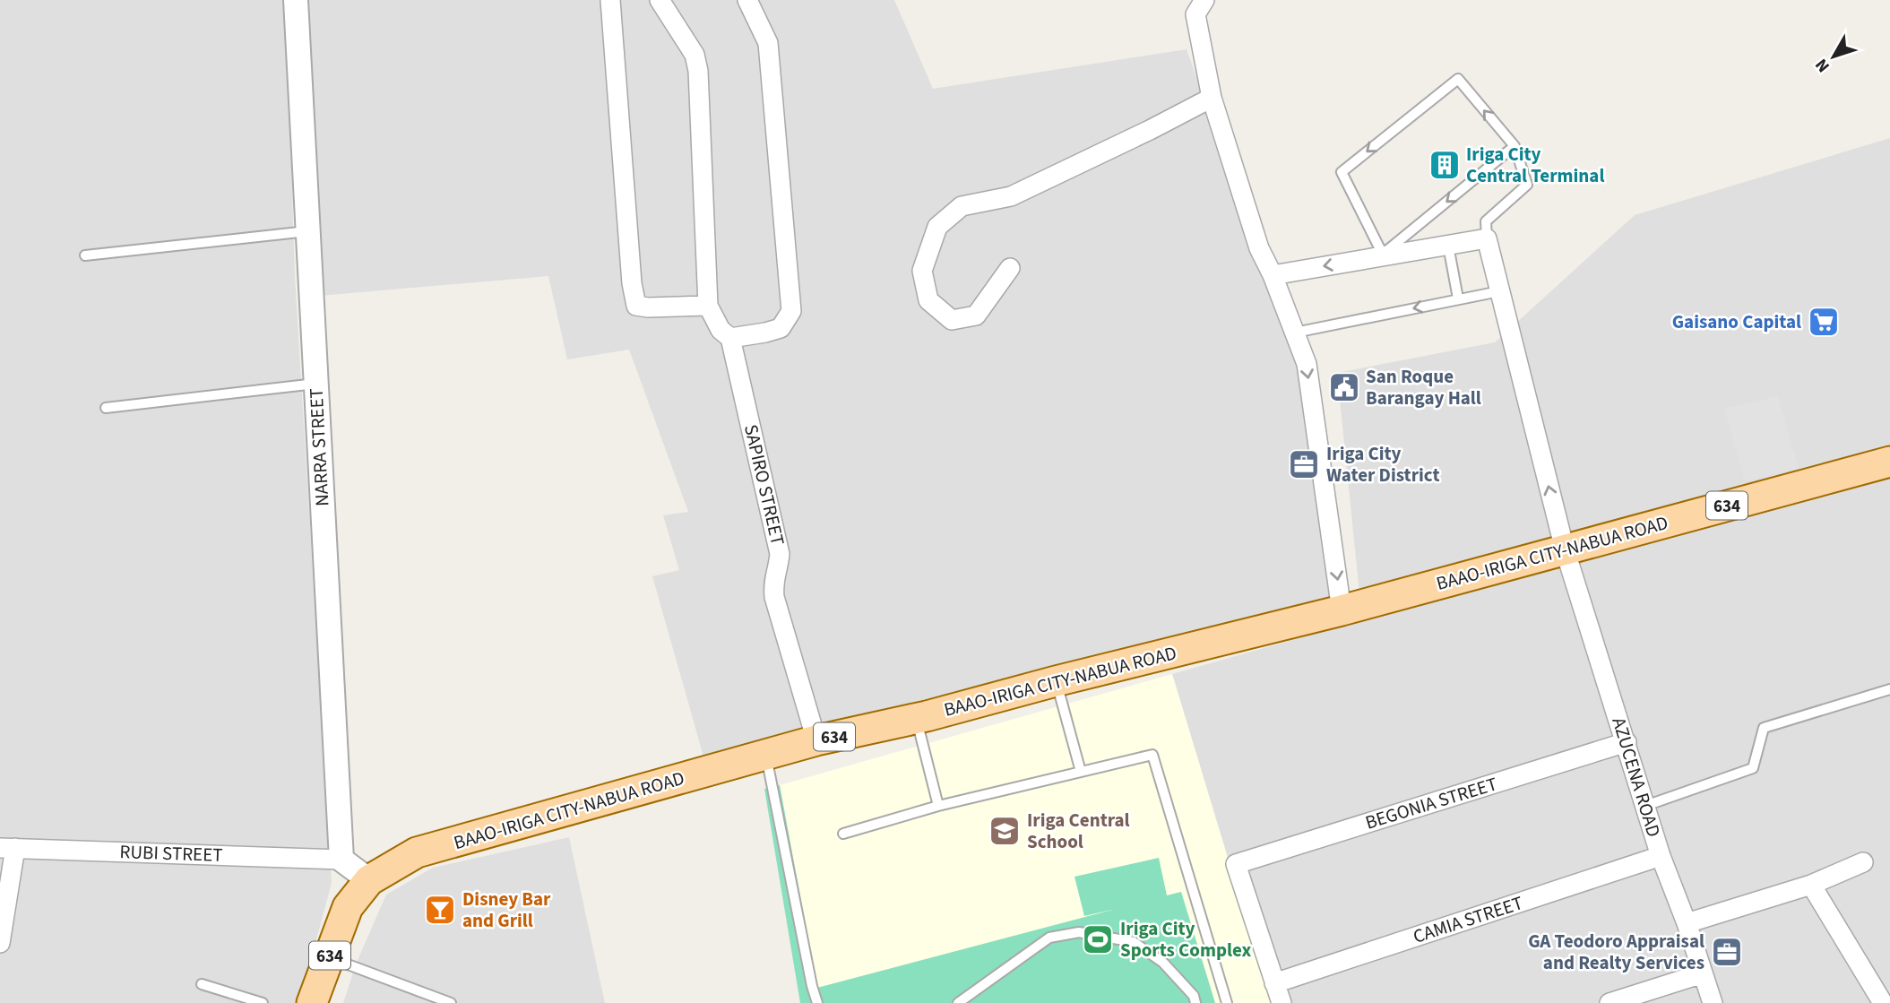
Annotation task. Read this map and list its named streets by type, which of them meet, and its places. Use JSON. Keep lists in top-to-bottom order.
{
  "streets": {
    "main road": ["634", "BAAO-IRIGA CITY-NABUA ROAD"],
    "street": [
      "NARRA STREET",
      "SAPIRO STREET",
      "AZUCENA ROAD",
      "BEGONIA STREET",
      "RUBI STREET",
      "CAMIA STREET"
    ]
  },
  "crossings": [
    ["NARRA STREET", "RUBI STREET"],
    ["SAPIRO STREET", "BAAO-IRIGA CITY-NABUA ROAD"],
    ["BAAO-IRIGA CITY-NABUA ROAD", "AZUCENA ROAD"],
    ["AZUCENA ROAD", "BEGONIA STREET"],
    ["AZUCENA ROAD", "CAMIA STREET"],
    ["BEGONIA STREET", "CAMIA STREET"]
  ],
  "places": {
    "building": ["Iriga City Central Terminal"],
    "supermarket": ["Gaisano Capital"],
    "public building": ["San Roque Barangay Hall"],
    "office": ["Iriga City Water District", "GA Teodoro Appraisal and Realty Services"],
    "school or university": ["Iriga Central School"],
    "bar": ["Disney Bar and Grill"],
    "sports": ["Iriga City Sports Complex"]
  },
  "north": "bottom left"
}
